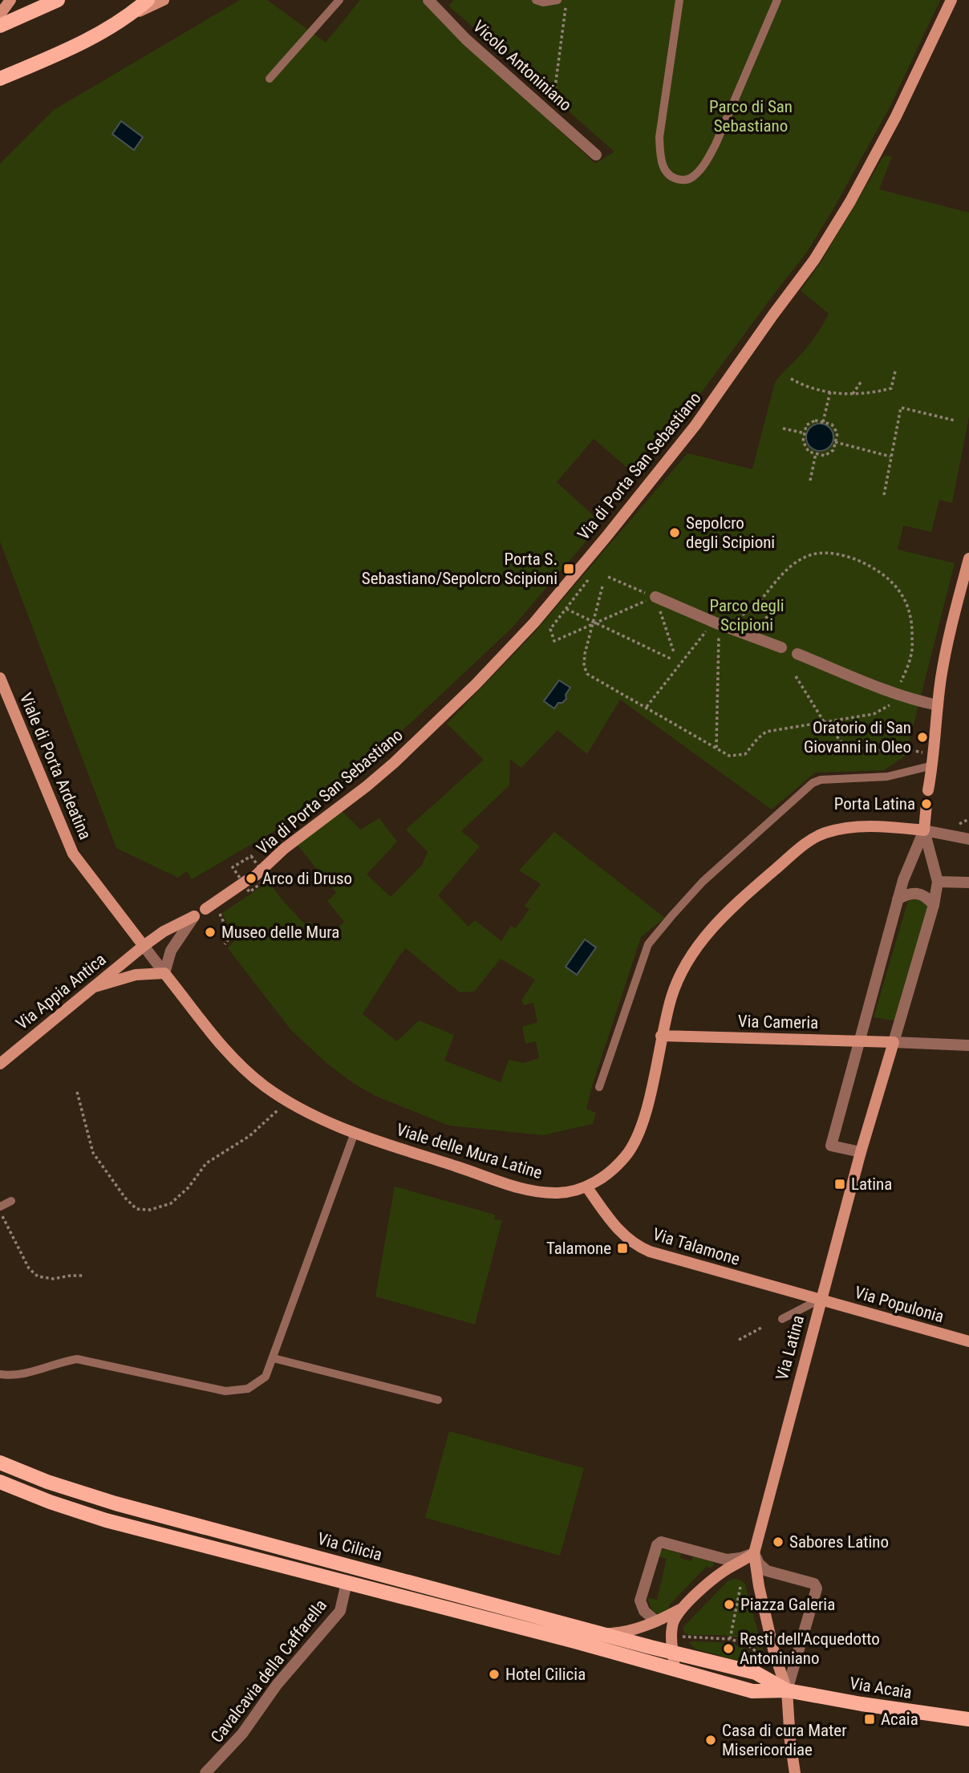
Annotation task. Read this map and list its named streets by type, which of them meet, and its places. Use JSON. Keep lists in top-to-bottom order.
{
  "streets": {
    "main road": ["Via Cilicia", "Via Acaia"],
    "street": [
      "Vicolo Antoniniano",
      "Via di Porta San Sebastiano",
      "Viale di Porta Ardeatina",
      "Via Appia Antica",
      "Via Cameria",
      "Viale delle Mura Latine",
      "Via Talamone",
      "Via Populonia",
      "Via Latina",
      "Cavalcavia della Caffarella"
    ]
  },
  "crossings": [
    ["Viale di Porta Ardeatina", "Via Appia Antica"],
    ["Viale di Porta Ardeatina", "Viale delle Mura Latine"],
    ["Via Appia Antica", "Viale delle Mura Latine"],
    ["Via Cameria", "Viale delle Mura Latine"],
    ["Via Cameria", "Via Latina"],
    ["Viale delle Mura Latine", "Via Talamone"],
    ["Viale delle Mura Latine", "Via Latina"],
    ["Via Talamone", "Via Populonia"],
    ["Via Talamone", "Via Latina"],
    ["Via Populonia", "Via Latina"],
    ["Via Cilicia", "Via Acaia"]
  ],
  "parks": ["Parco di San Sebastiano", "Parco degli Scipioni"],
  "places": {
    "other": [
      "Sepolcro degli Scipioni",
      "Oratorio di San Giovanni in Oleo",
      "Porta Latina",
      "Arco di Druso",
      "Museo delle Mura",
      "Sabores Latino",
      "Piazza Galeria",
      "Resti dell'Acquedotto Antoniniano",
      "Hotel Cilicia",
      "Casa di cura Mater Misericordiae"
    ],
    "transit": [
      "Porta S. Sebastiano/Sepolcro Scipioni",
      "Latina",
      "Talamone",
      "Acaia"
    ]
  }
}
